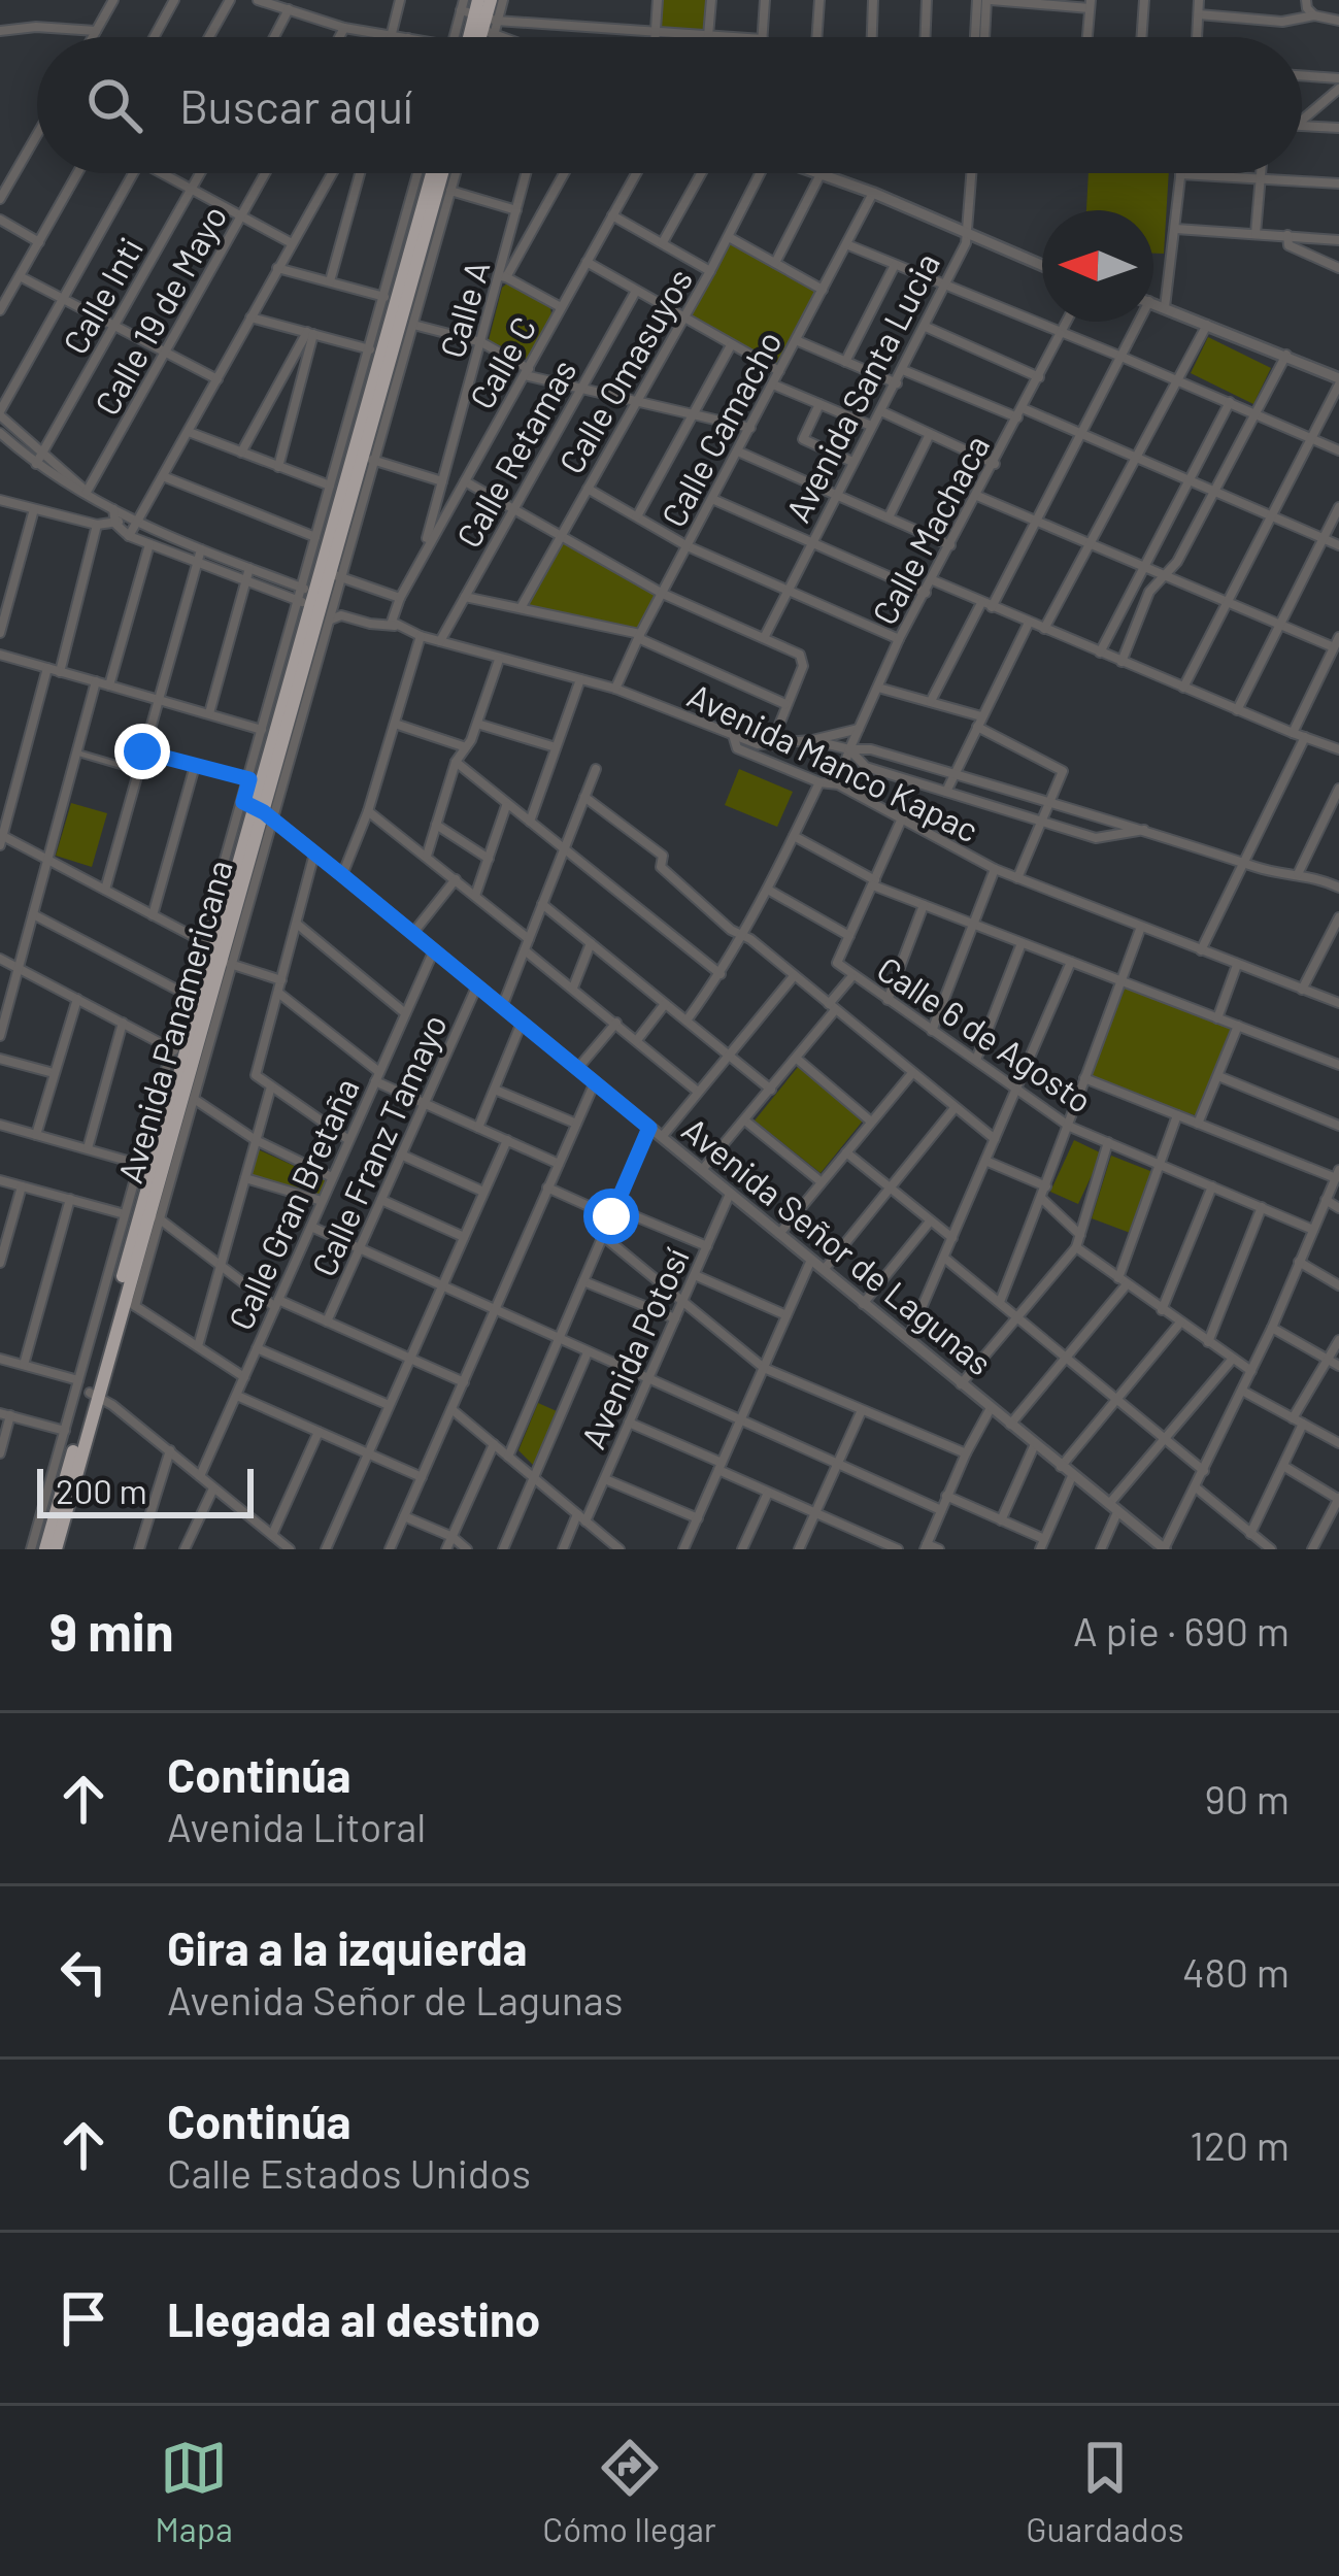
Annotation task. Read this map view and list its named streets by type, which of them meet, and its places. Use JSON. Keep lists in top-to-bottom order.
{
  "streets": {
    "highway": ["Avenida Panamericana"],
    "street": [
      "Calle Inti",
      "Calle A",
      "Calle 19 de Mayo",
      "Calle C",
      "Calle Omasuyos",
      "Avenida Santa Lucia",
      "Calle Camacho",
      "Calle Retamas",
      "Calle Machaca",
      "Avenida Manco Kapac",
      "Calle 6 de Agosto",
      "Calle Franz Tamayo",
      "Calle Gran Bretaña",
      "Avenida Señor de Lagunas",
      "Avenida Potosí"
    ]
  },
  "crossings": [
    ["Calle A", "Calle C"],
    ["Calle Camacho", "Avenida Manco Kapac"],
    ["Calle Retamas", "Avenida Manco Kapac"],
    ["Calle Machaca", "Avenida Manco Kapac"],
    ["Avenida Manco Kapac", "Avenida Panamericana"],
    ["Avenida Panamericana", "Avenida Señor de Lagunas"],
    ["Calle Franz Tamayo", "Avenida Señor de Lagunas"],
    ["Calle Gran Bretaña", "Avenida Señor de Lagunas"],
    ["Avenida Señor de Lagunas", "Avenida Potosí"]
  ],
  "scale_bar": "200 m",
  "north": "left",
  "page": {
    "search": "Buscar aquí",
    "scale": "200 m",
    "heading": ["9 min", "A pie · 690 m"],
    "list": [
      ["Continúa", "Avenida Litoral", "90 m"],
      ["Gira a la izquierda", "Avenida Señor de Lagunas", "480 m"],
      ["Continúa", "Calle Estados Unidos", "120 m"],
      "Llegada al destino"
    ],
    "nav": ["Mapa", "Cómo llegar", "Guardados"]
  }
}
